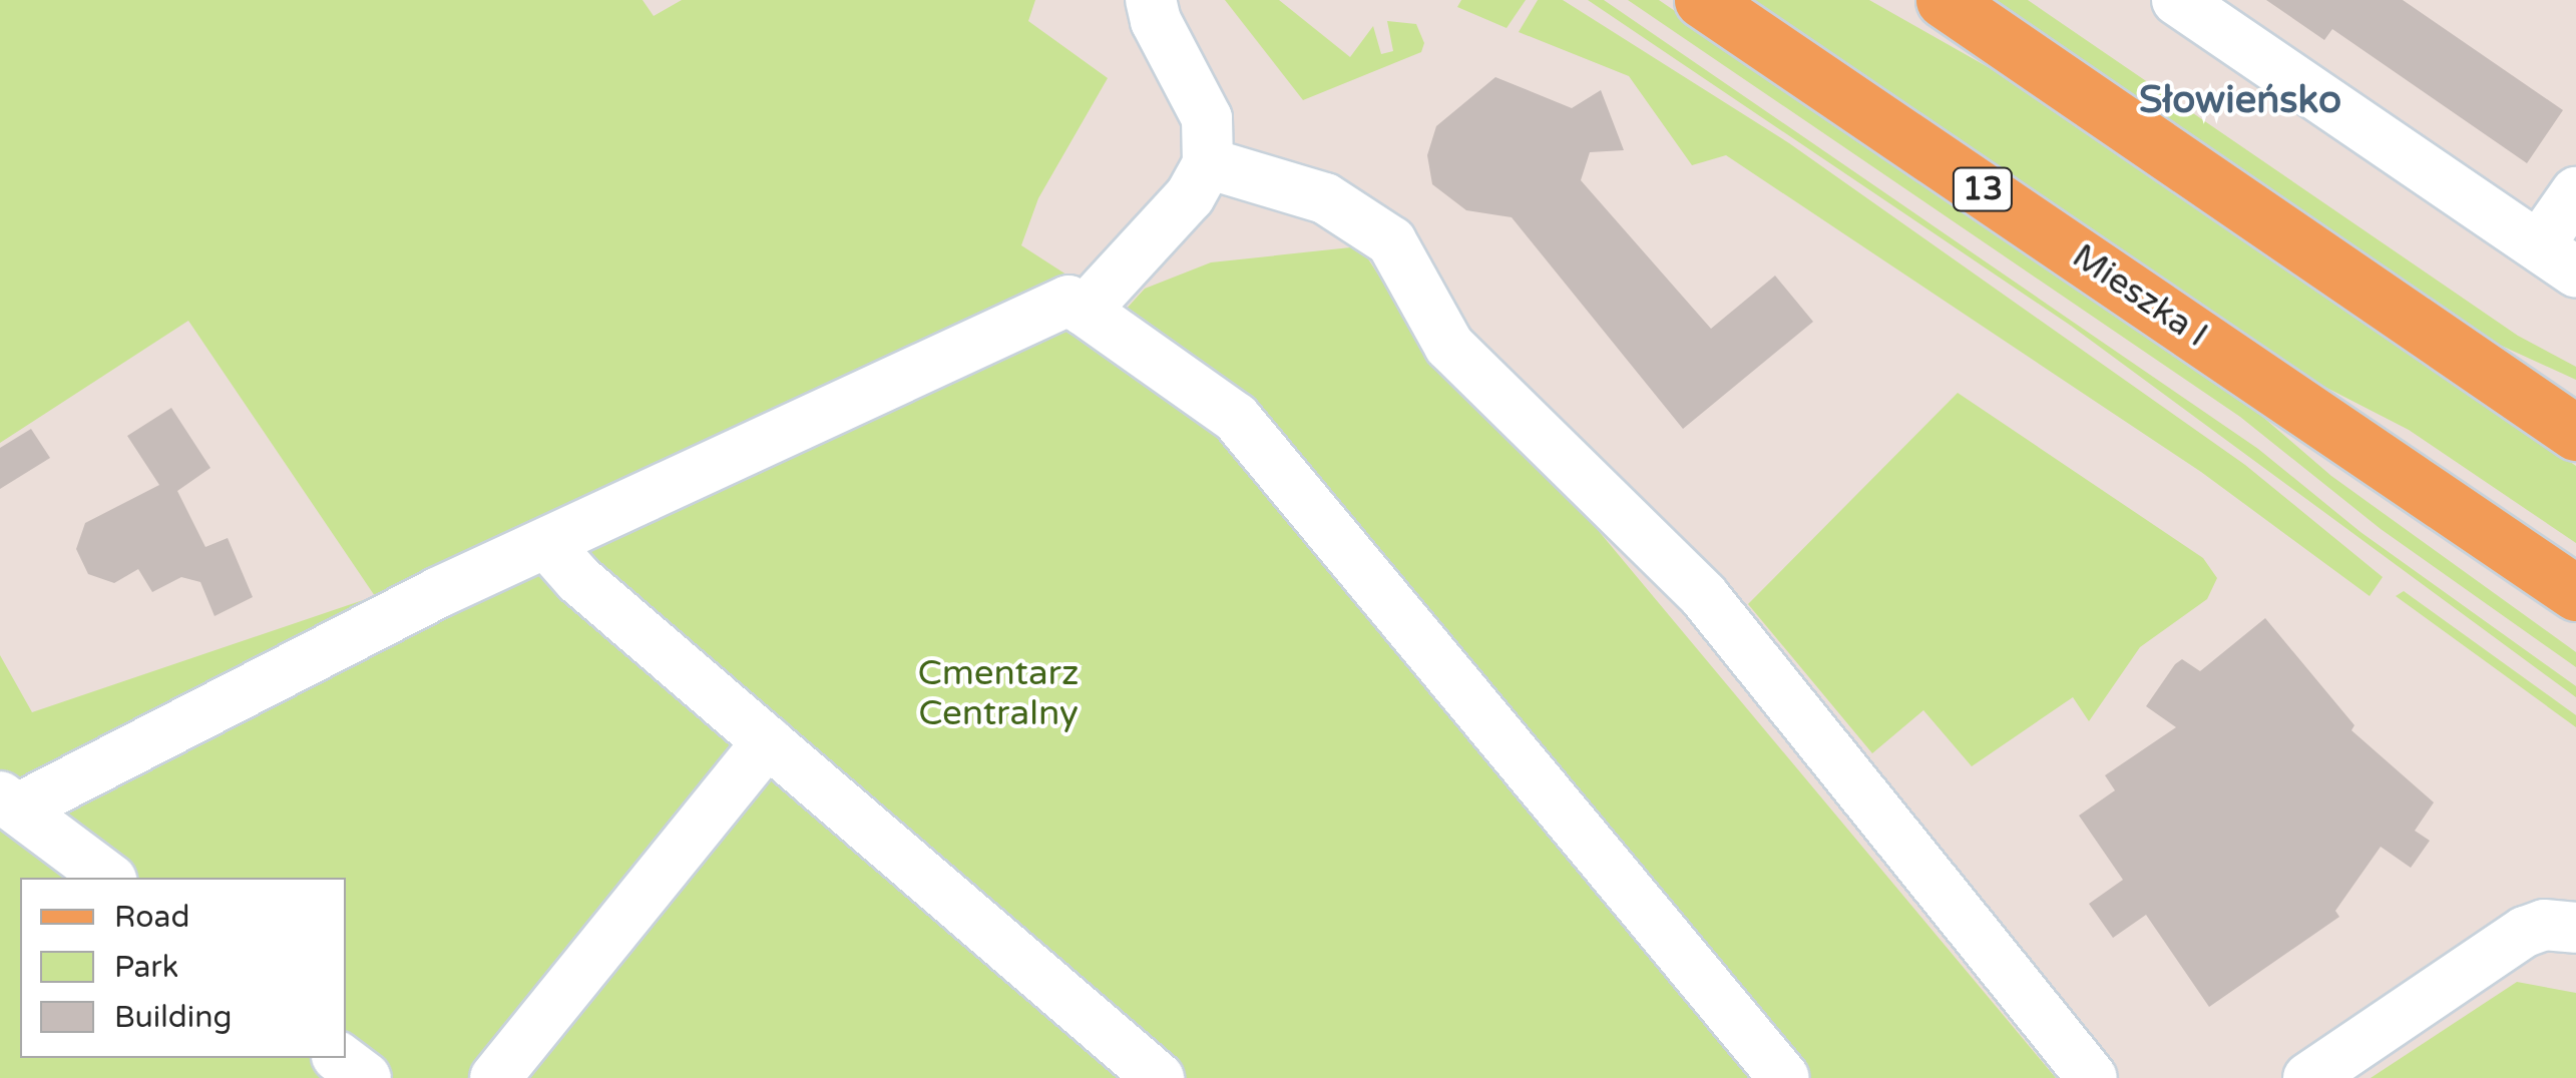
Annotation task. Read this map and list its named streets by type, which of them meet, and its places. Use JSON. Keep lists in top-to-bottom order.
{
  "streets": {
    "main road": ["13", "Mieszka I"]
  },
  "districts": ["Słowieńsko"],
  "parks": ["Cmentarz Centralny"],
  "legend": ["Road", "Park", "Building"]
}
